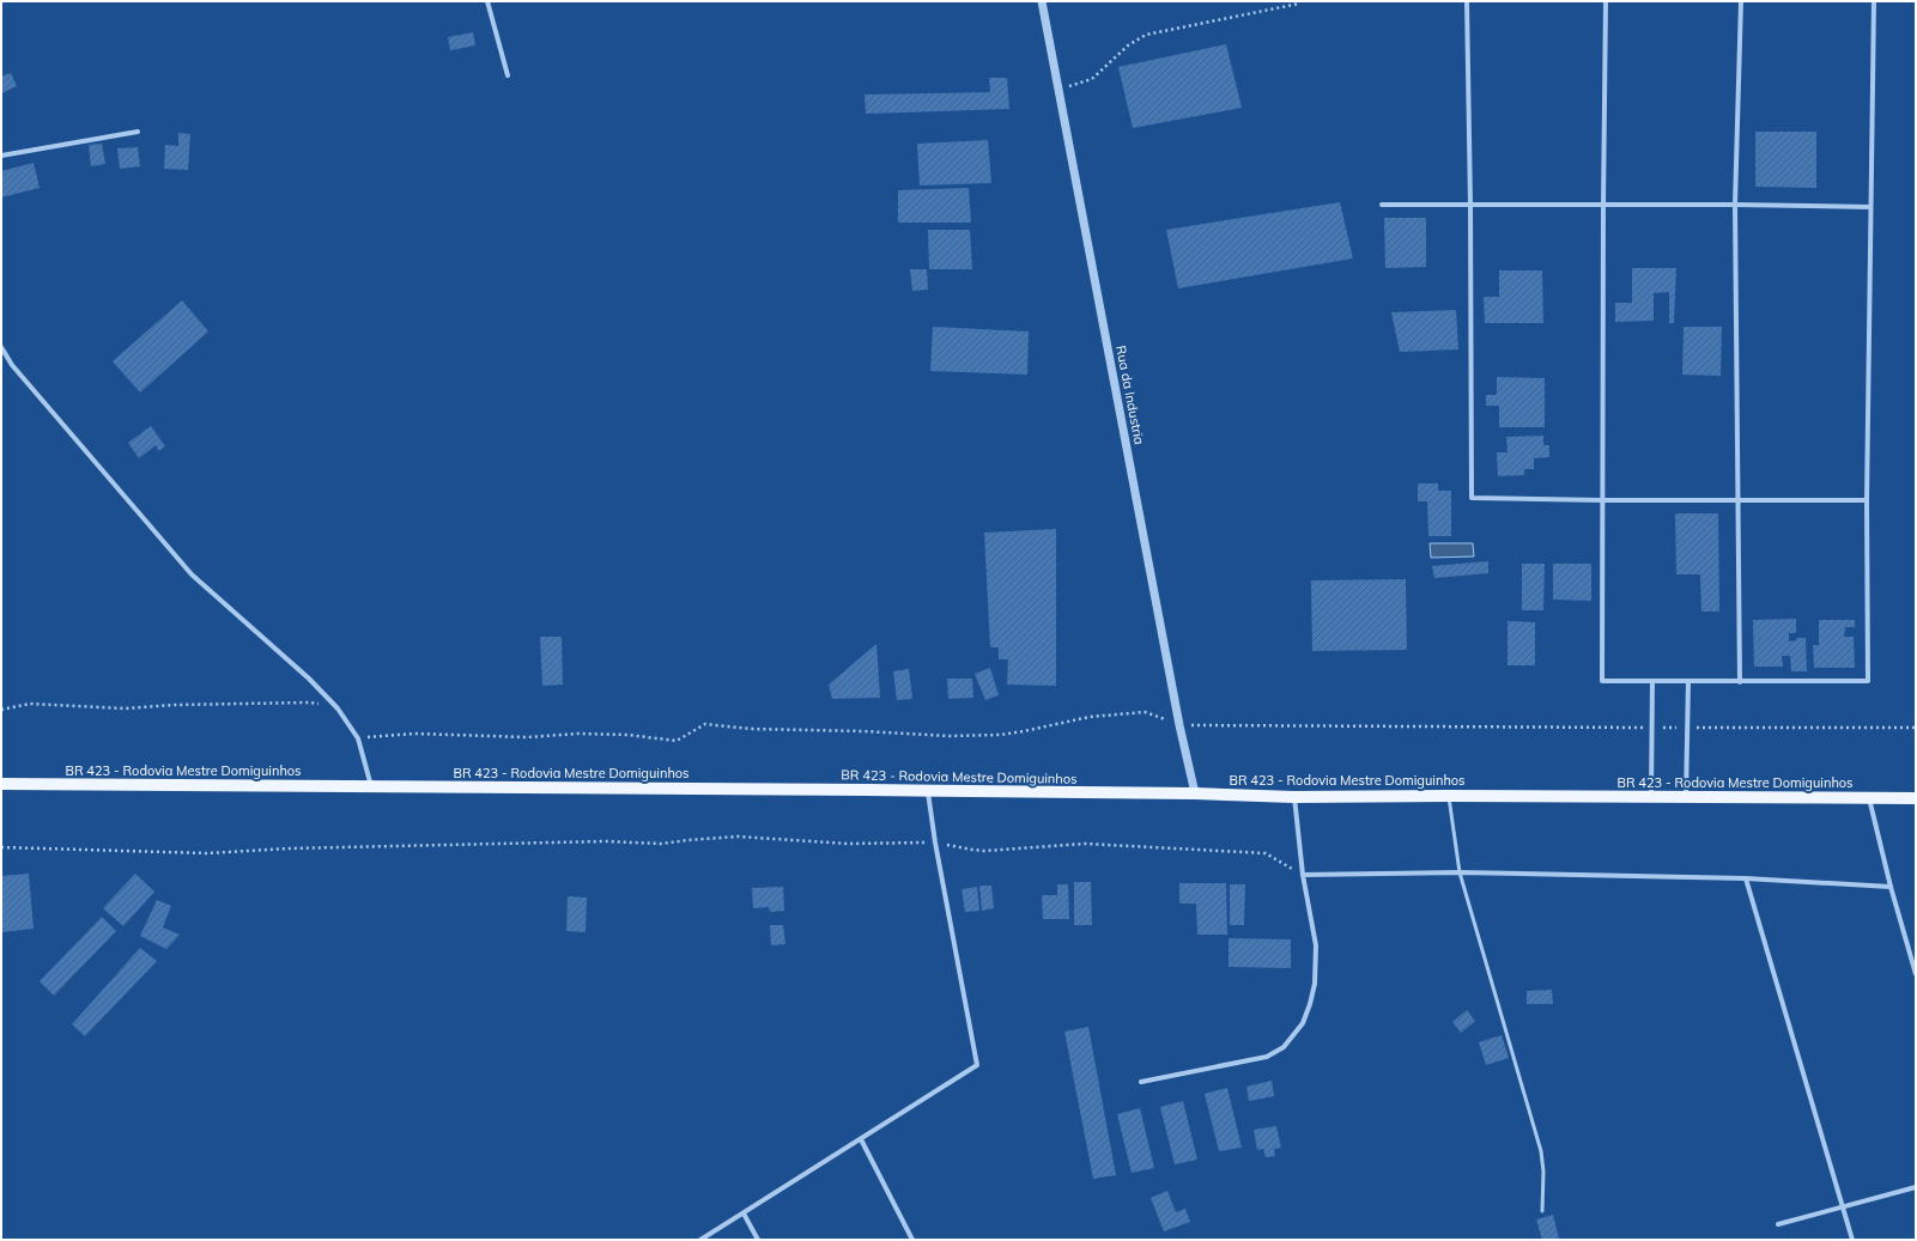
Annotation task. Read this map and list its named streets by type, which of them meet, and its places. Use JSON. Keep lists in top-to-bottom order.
{
  "streets": {
    "main road": ["BR 423 - Rodovia Mestre Domiguinhos"],
    "street": ["Rua da Industria"]
  },
  "crossings": [
    ["Rua da Industria", "BR 423 - Rodovia Mestre Domiguinhos"]
  ]
}
